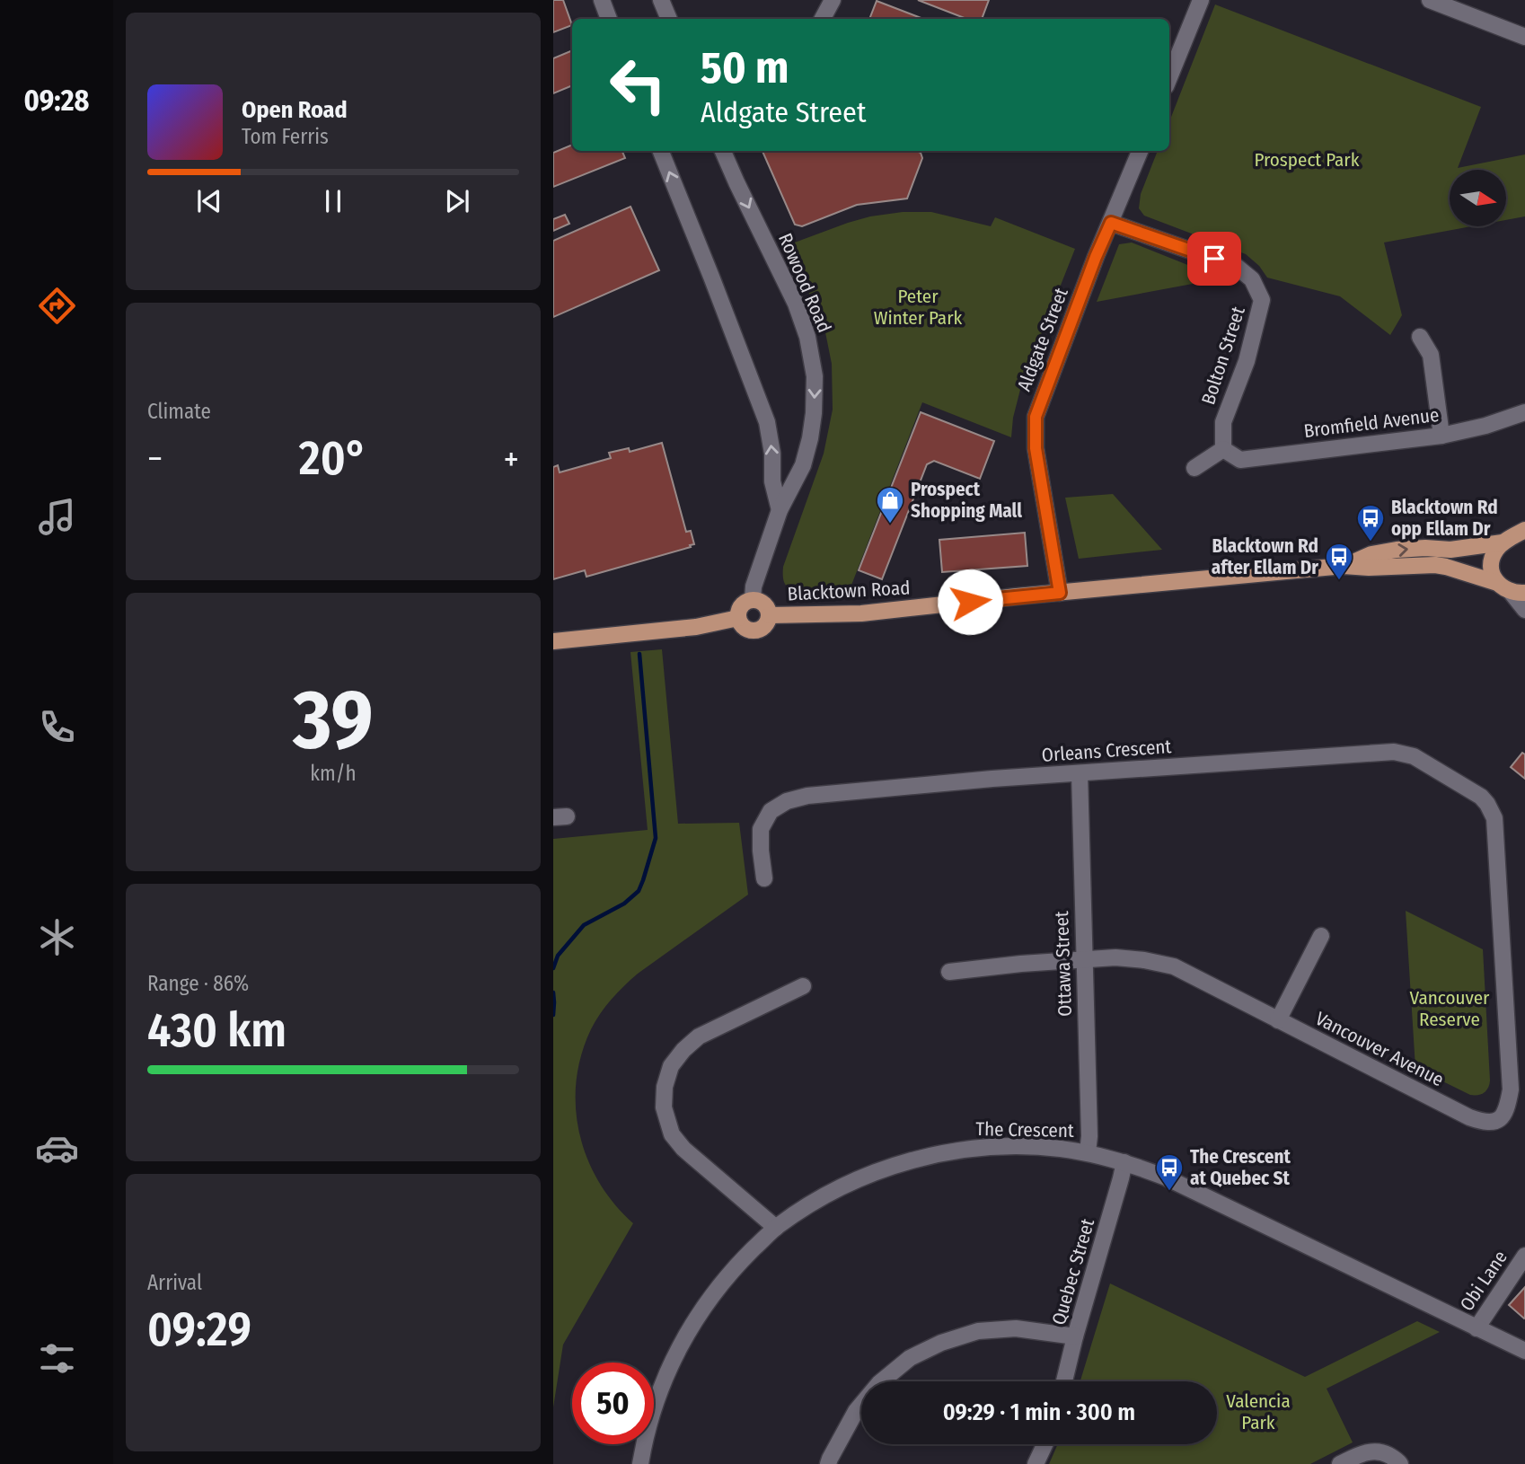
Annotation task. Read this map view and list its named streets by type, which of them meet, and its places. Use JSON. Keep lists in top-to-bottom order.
{
  "streets": {
    "main road": ["Blacktown Road"],
    "street": [
      "Rowood Road",
      "Aldgate Street",
      "Bolton Street",
      "Bromfield Avenue",
      "Orleans Crescent",
      "Ottawa Street",
      "Vancouver Avenue",
      "The Crescent",
      "Quebec Street",
      "Obi Lane"
    ]
  },
  "crossings": [
    ["Rowood Road", "Blacktown Road"],
    ["Aldgate Street", "Bolton Street"],
    ["Aldgate Street", "Blacktown Road"],
    ["Bolton Street", "Bromfield Avenue"],
    ["Orleans Crescent", "Ottawa Street"],
    ["Orleans Crescent", "Vancouver Avenue"],
    ["Ottawa Street", "Vancouver Avenue"],
    ["Ottawa Street", "The Crescent"],
    ["The Crescent", "Quebec Street"],
    ["The Crescent", "Obi Lane"]
  ],
  "parks": [
    "Prospect Park",
    "Peter Winter Park",
    "Vancouver Reserve",
    "Valencia Park"
  ],
  "places": {
    "shop": ["Prospect Shopping Mall"],
    "bus stop": ["Blacktown Rd opp Ellam Dr", "Blacktown Rd after Ellam Dr", "The Crescent at Quebec St"]
  },
  "north": "right",
  "page": {
    "tabs": "09:28",
    "turn": ["50 m", "Aldgate Street"],
    "song": ["Open Road", "Tom Ferris"],
    "tile": [
      "Climate",
      ["39", "km/h"],
      ["Range · 86%", "430 km"],
      ["Arrival", "09:29"]
    ],
    "heat": ["−", "20°", "+"],
    "limit": "50",
    "trip": "09:29 · 1 min · 300 m"
  }
}
